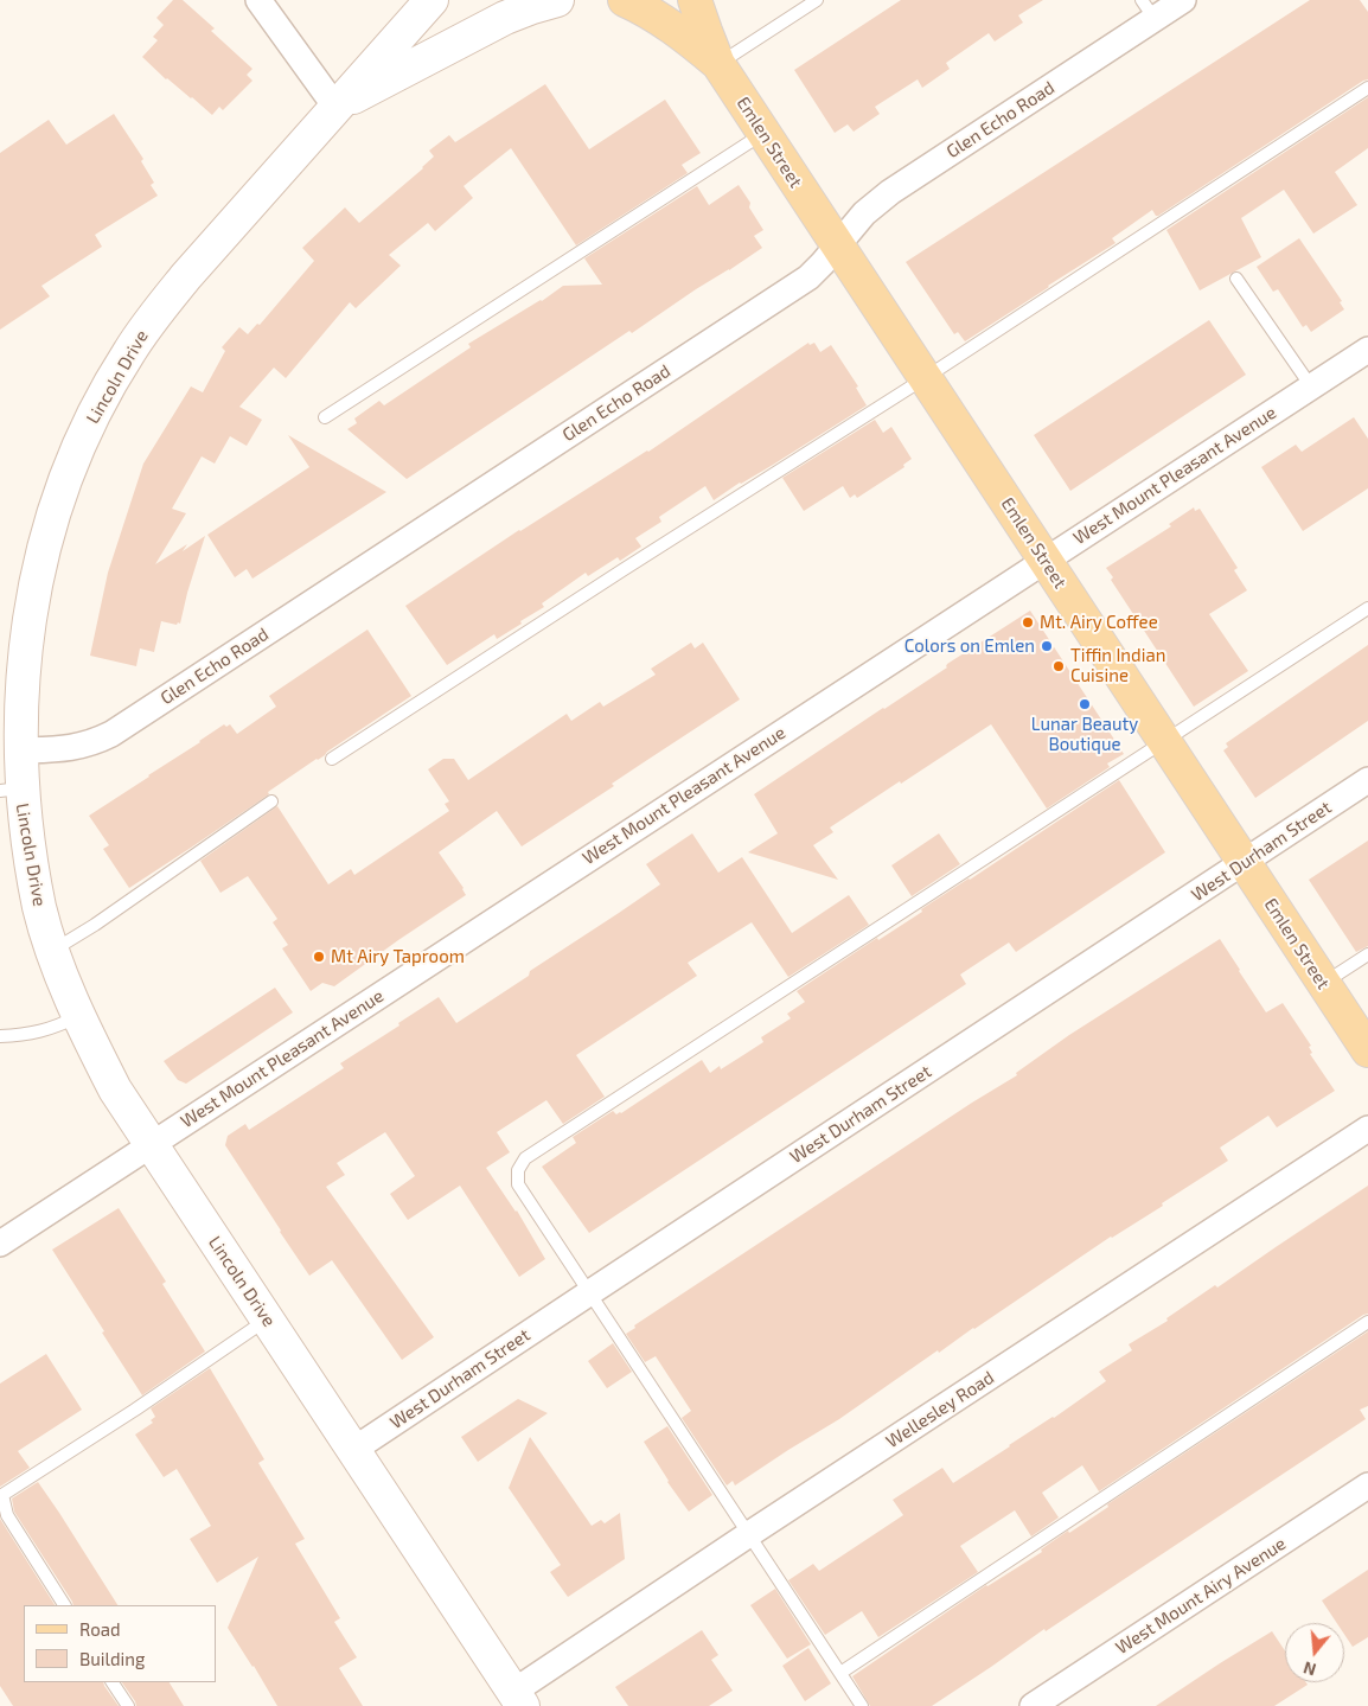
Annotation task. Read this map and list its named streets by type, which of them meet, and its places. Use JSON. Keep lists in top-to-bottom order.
{
  "streets": {
    "main road": ["Emlen Street", "Lincoln Drive"],
    "street": [
      "Glen Echo Road",
      "West Mount Pleasant Avenue",
      "West Durham Street",
      "Wellesley Road",
      "West Mount Airy Avenue"
    ]
  },
  "crossings": [
    ["Glen Echo Road", "Emlen Street"],
    ["Glen Echo Road", "Lincoln Drive"],
    ["Emlen Street", "West Mount Pleasant Avenue"],
    ["Emlen Street", "West Durham Street"],
    ["Lincoln Drive", "West Mount Pleasant Avenue"],
    ["Lincoln Drive", "West Durham Street"],
    ["Lincoln Drive", "Wellesley Road"]
  ],
  "places": [
    "Mt. Airy Coffee",
    "Colors on Emlen",
    "Tiffin Indian Cuisine",
    "Lunar Beauty Boutique",
    "Mt Airy Taproom"
  ],
  "legend": ["Road", "Building"],
  "north": "bottom"
}
